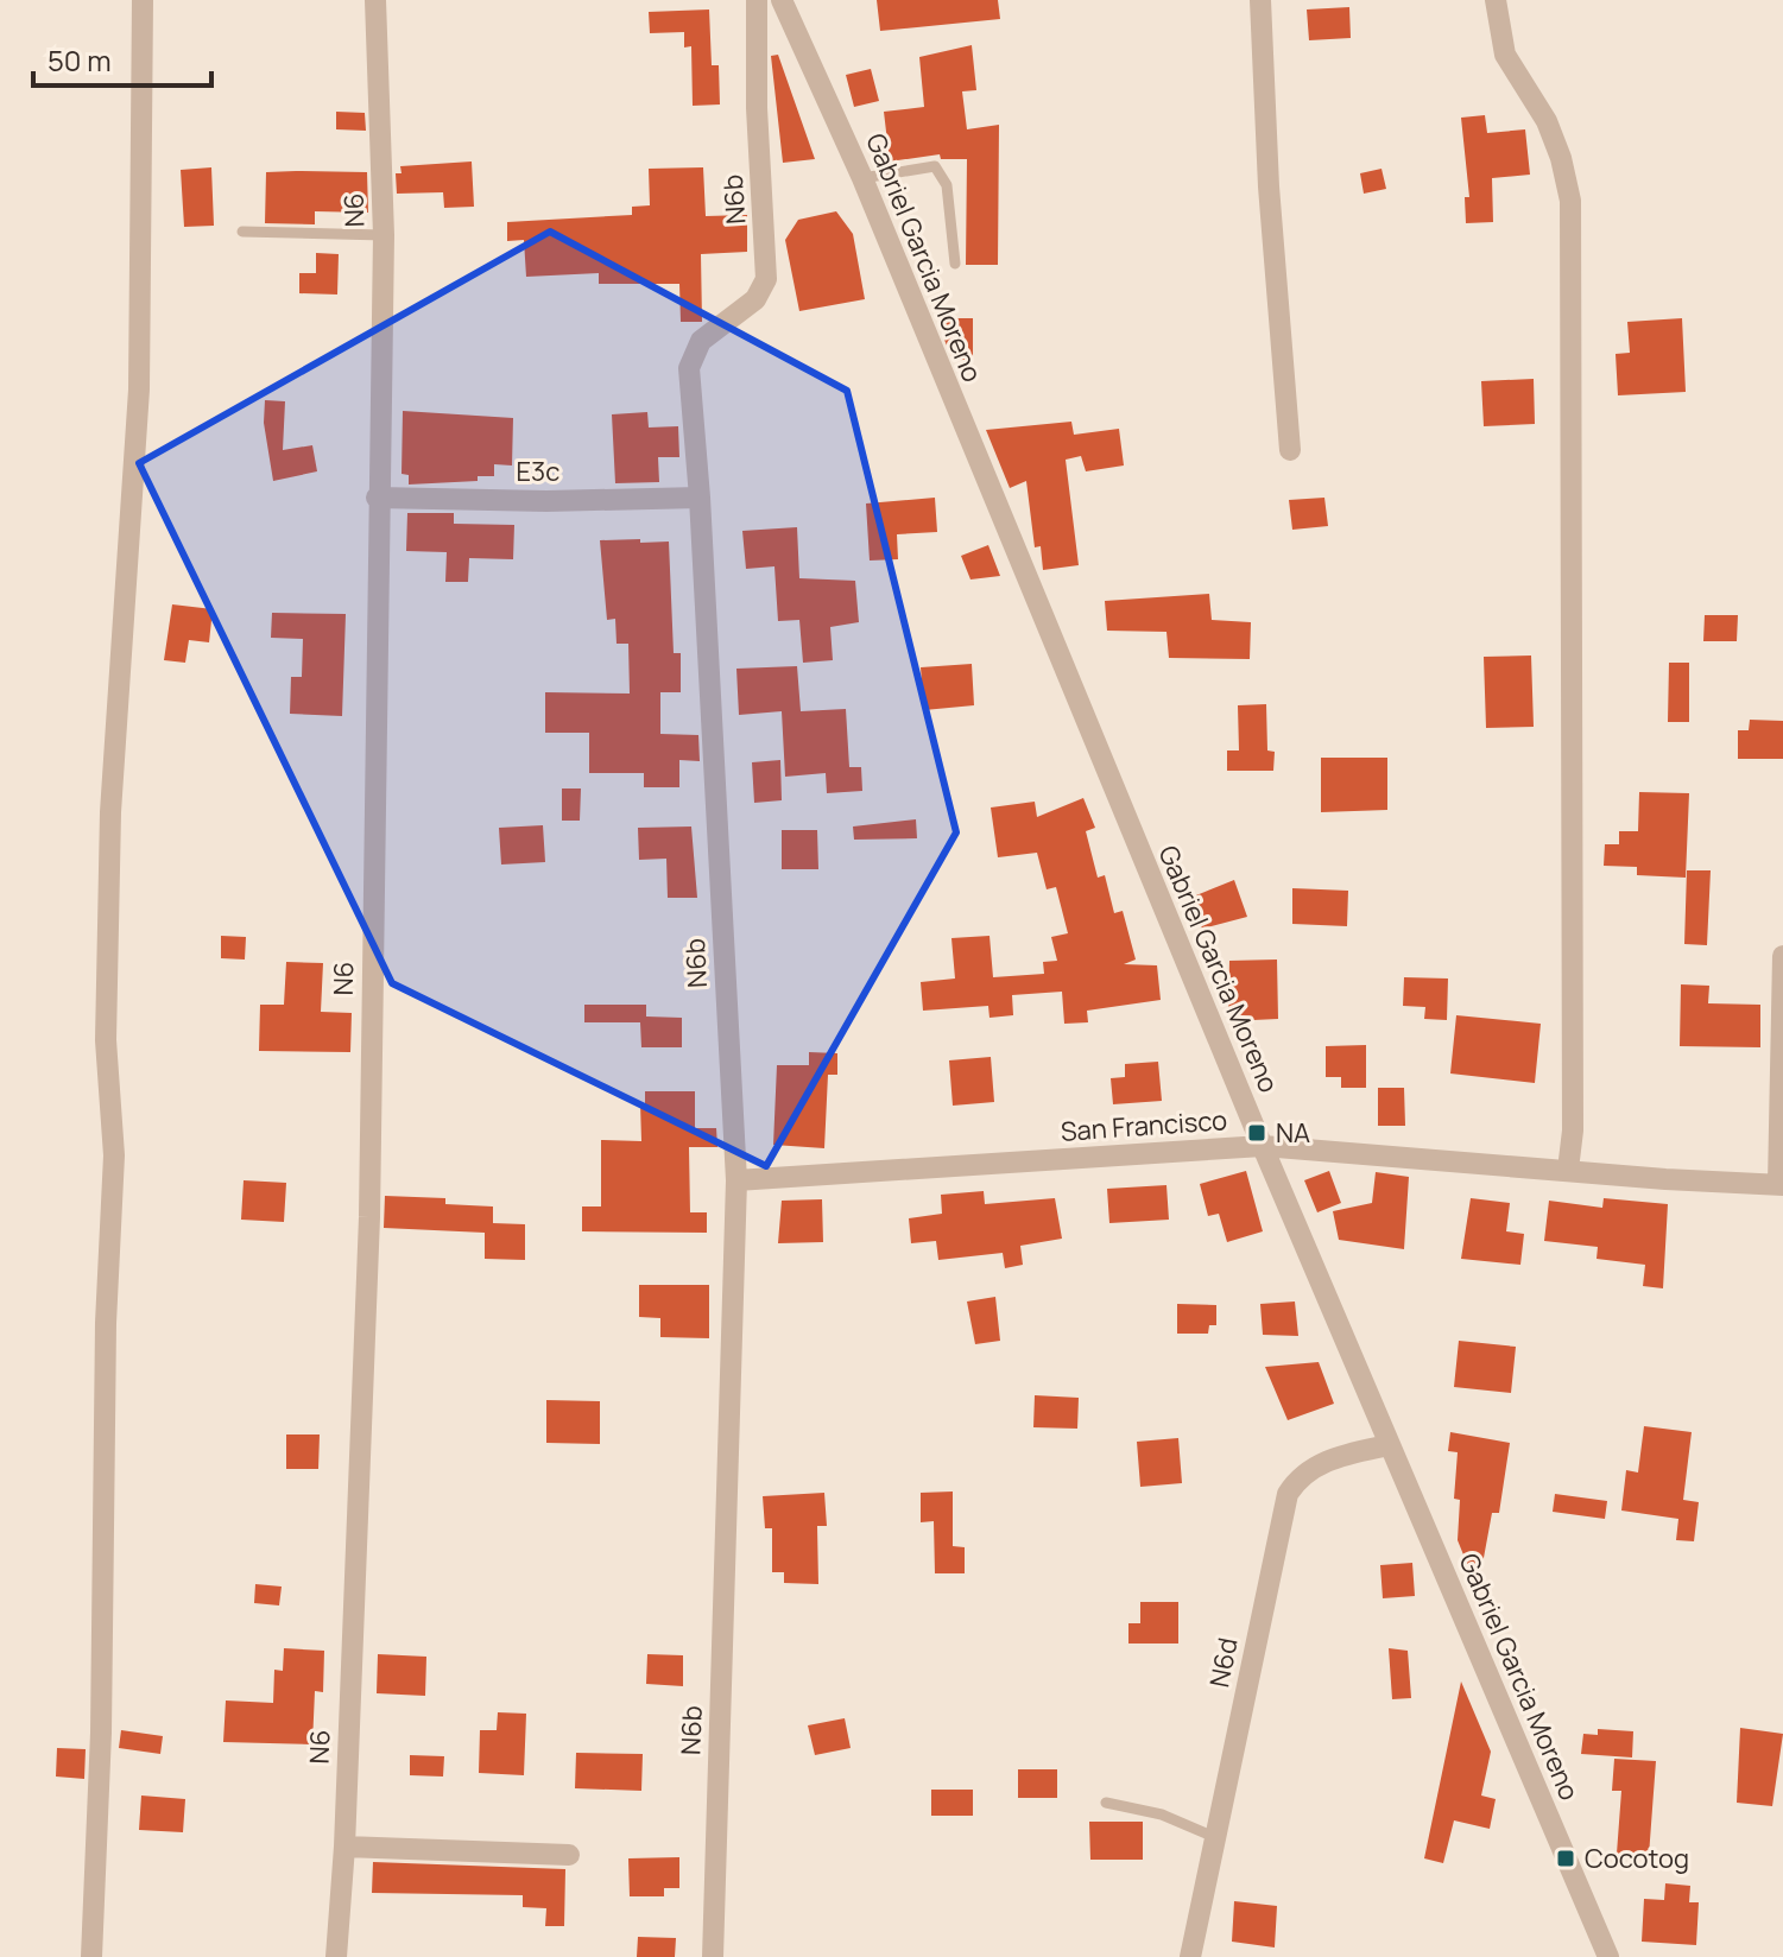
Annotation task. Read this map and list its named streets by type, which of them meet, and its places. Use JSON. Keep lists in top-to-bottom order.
{
  "streets": {
    "street": [
      "N6b",
      "N6",
      "Gabriel Garcia Moreno",
      "E3c",
      "San Francisco",
      "N6d"
    ]
  },
  "crossings": [
    ["N6b", "E3c"],
    ["N6b", "San Francisco"],
    ["N6", "E3c"],
    ["Gabriel Garcia Moreno", "San Francisco"],
    ["Gabriel Garcia Moreno", "N6d"]
  ],
  "places": {
    "transit": ["NA", "Cocotog"]
  },
  "scale_bar": "50 m"
}
